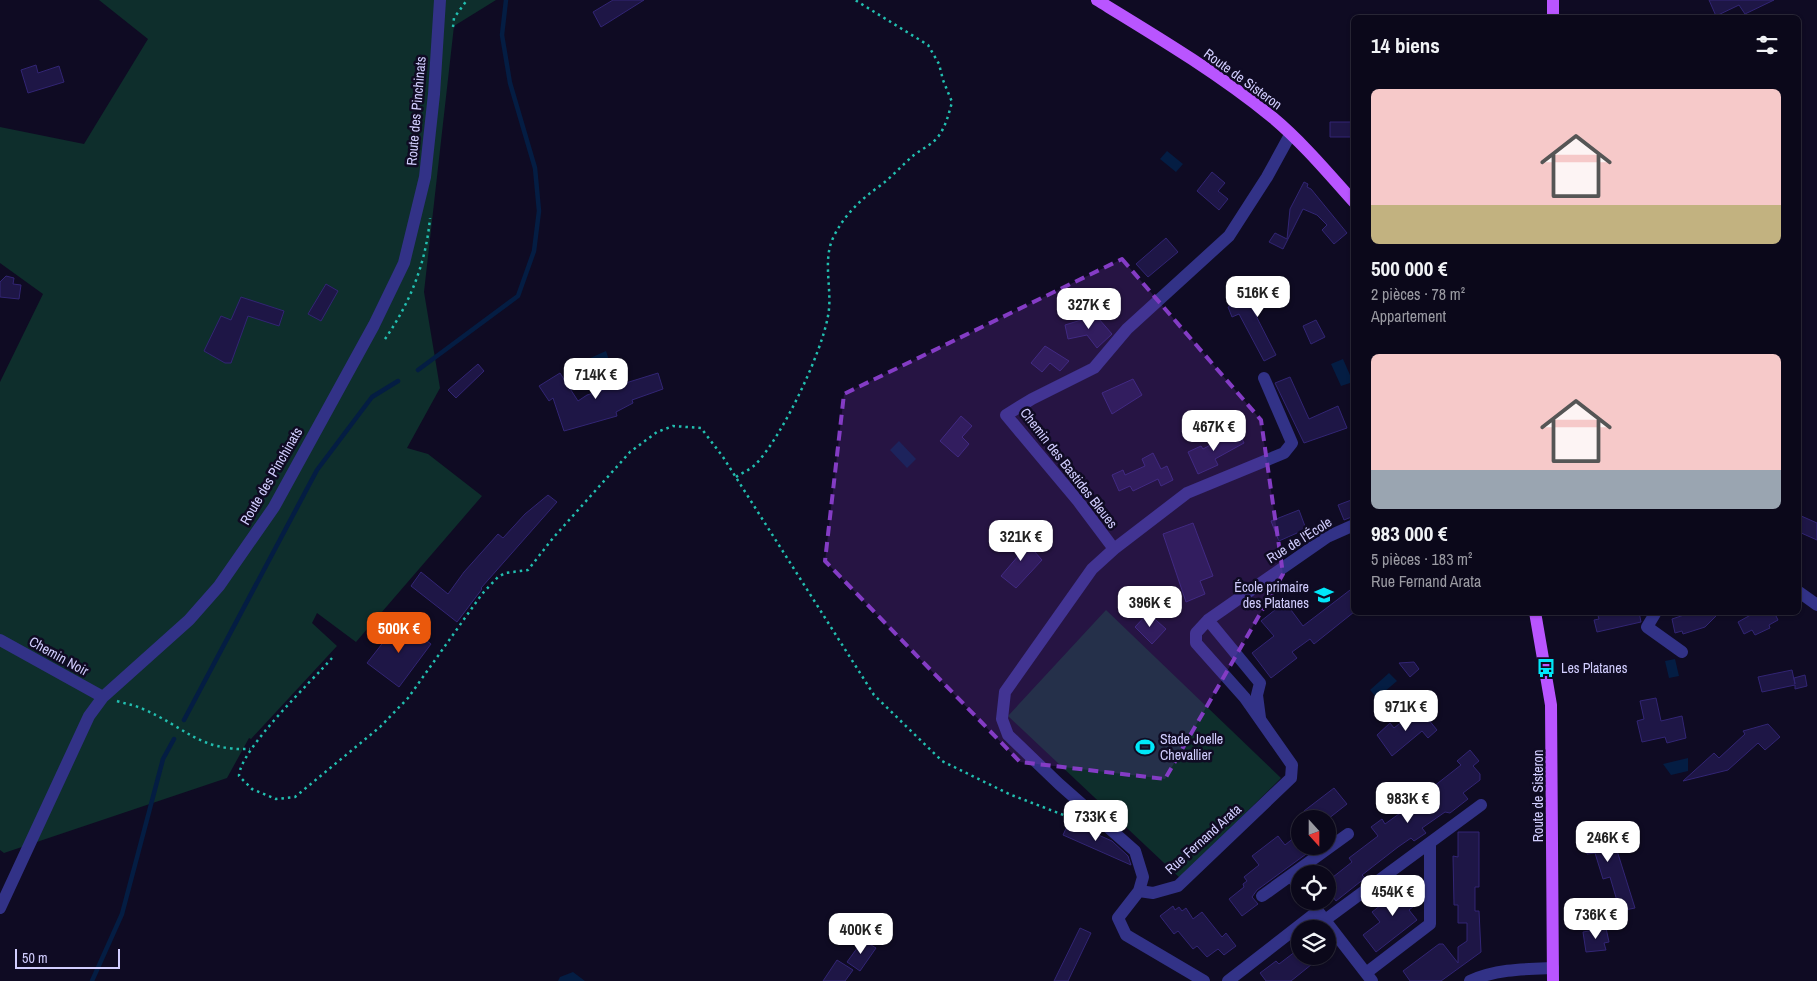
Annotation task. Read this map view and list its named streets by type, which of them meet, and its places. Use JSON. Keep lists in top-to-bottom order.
{
  "streets": {
    "main road": ["Route de Sisteron"],
    "street": [
      "Route des Pinchinats",
      "Chemin des Bastides Bleues",
      "Rue de l'École",
      "Chemin Noir",
      "Rue Fernand Arata"
    ]
  },
  "crossings": [
    ["Route de Sisteron", "Chemin des Bastides Bleues"],
    ["Route des Pinchinats", "Chemin Noir"],
    ["Chemin des Bastides Bleues", "Rue Fernand Arata"],
    ["Rue de l'École", "Rue Fernand Arata"]
  ],
  "places": {
    "school or university": ["École primaire des Platanes"],
    "bus stop": ["Les Platanes"],
    "sports": ["Stade Joelle Chevallier"]
  },
  "scale_bar": "50 m",
  "north": "bottom",
  "page": {
    "heading": "14 biens",
    "list": [
      {
        "name": "500 000 €",
        "note": "2 pièces · 78 m² · Appartement"
      },
      {
        "name": "983 000 €",
        "note": "5 pièces · 183 m² · Rue Fernand Arata"
      }
    ],
    "price": [
      "516K €",
      "327K €",
      "714K €",
      "467K €",
      "321K €",
      "396K €",
      "500K €",
      "971K €",
      "983K €",
      "733K €",
      "246K €",
      "454K €",
      "736K €",
      "400K €"
    ],
    "scale": "50 m"
  }
}
